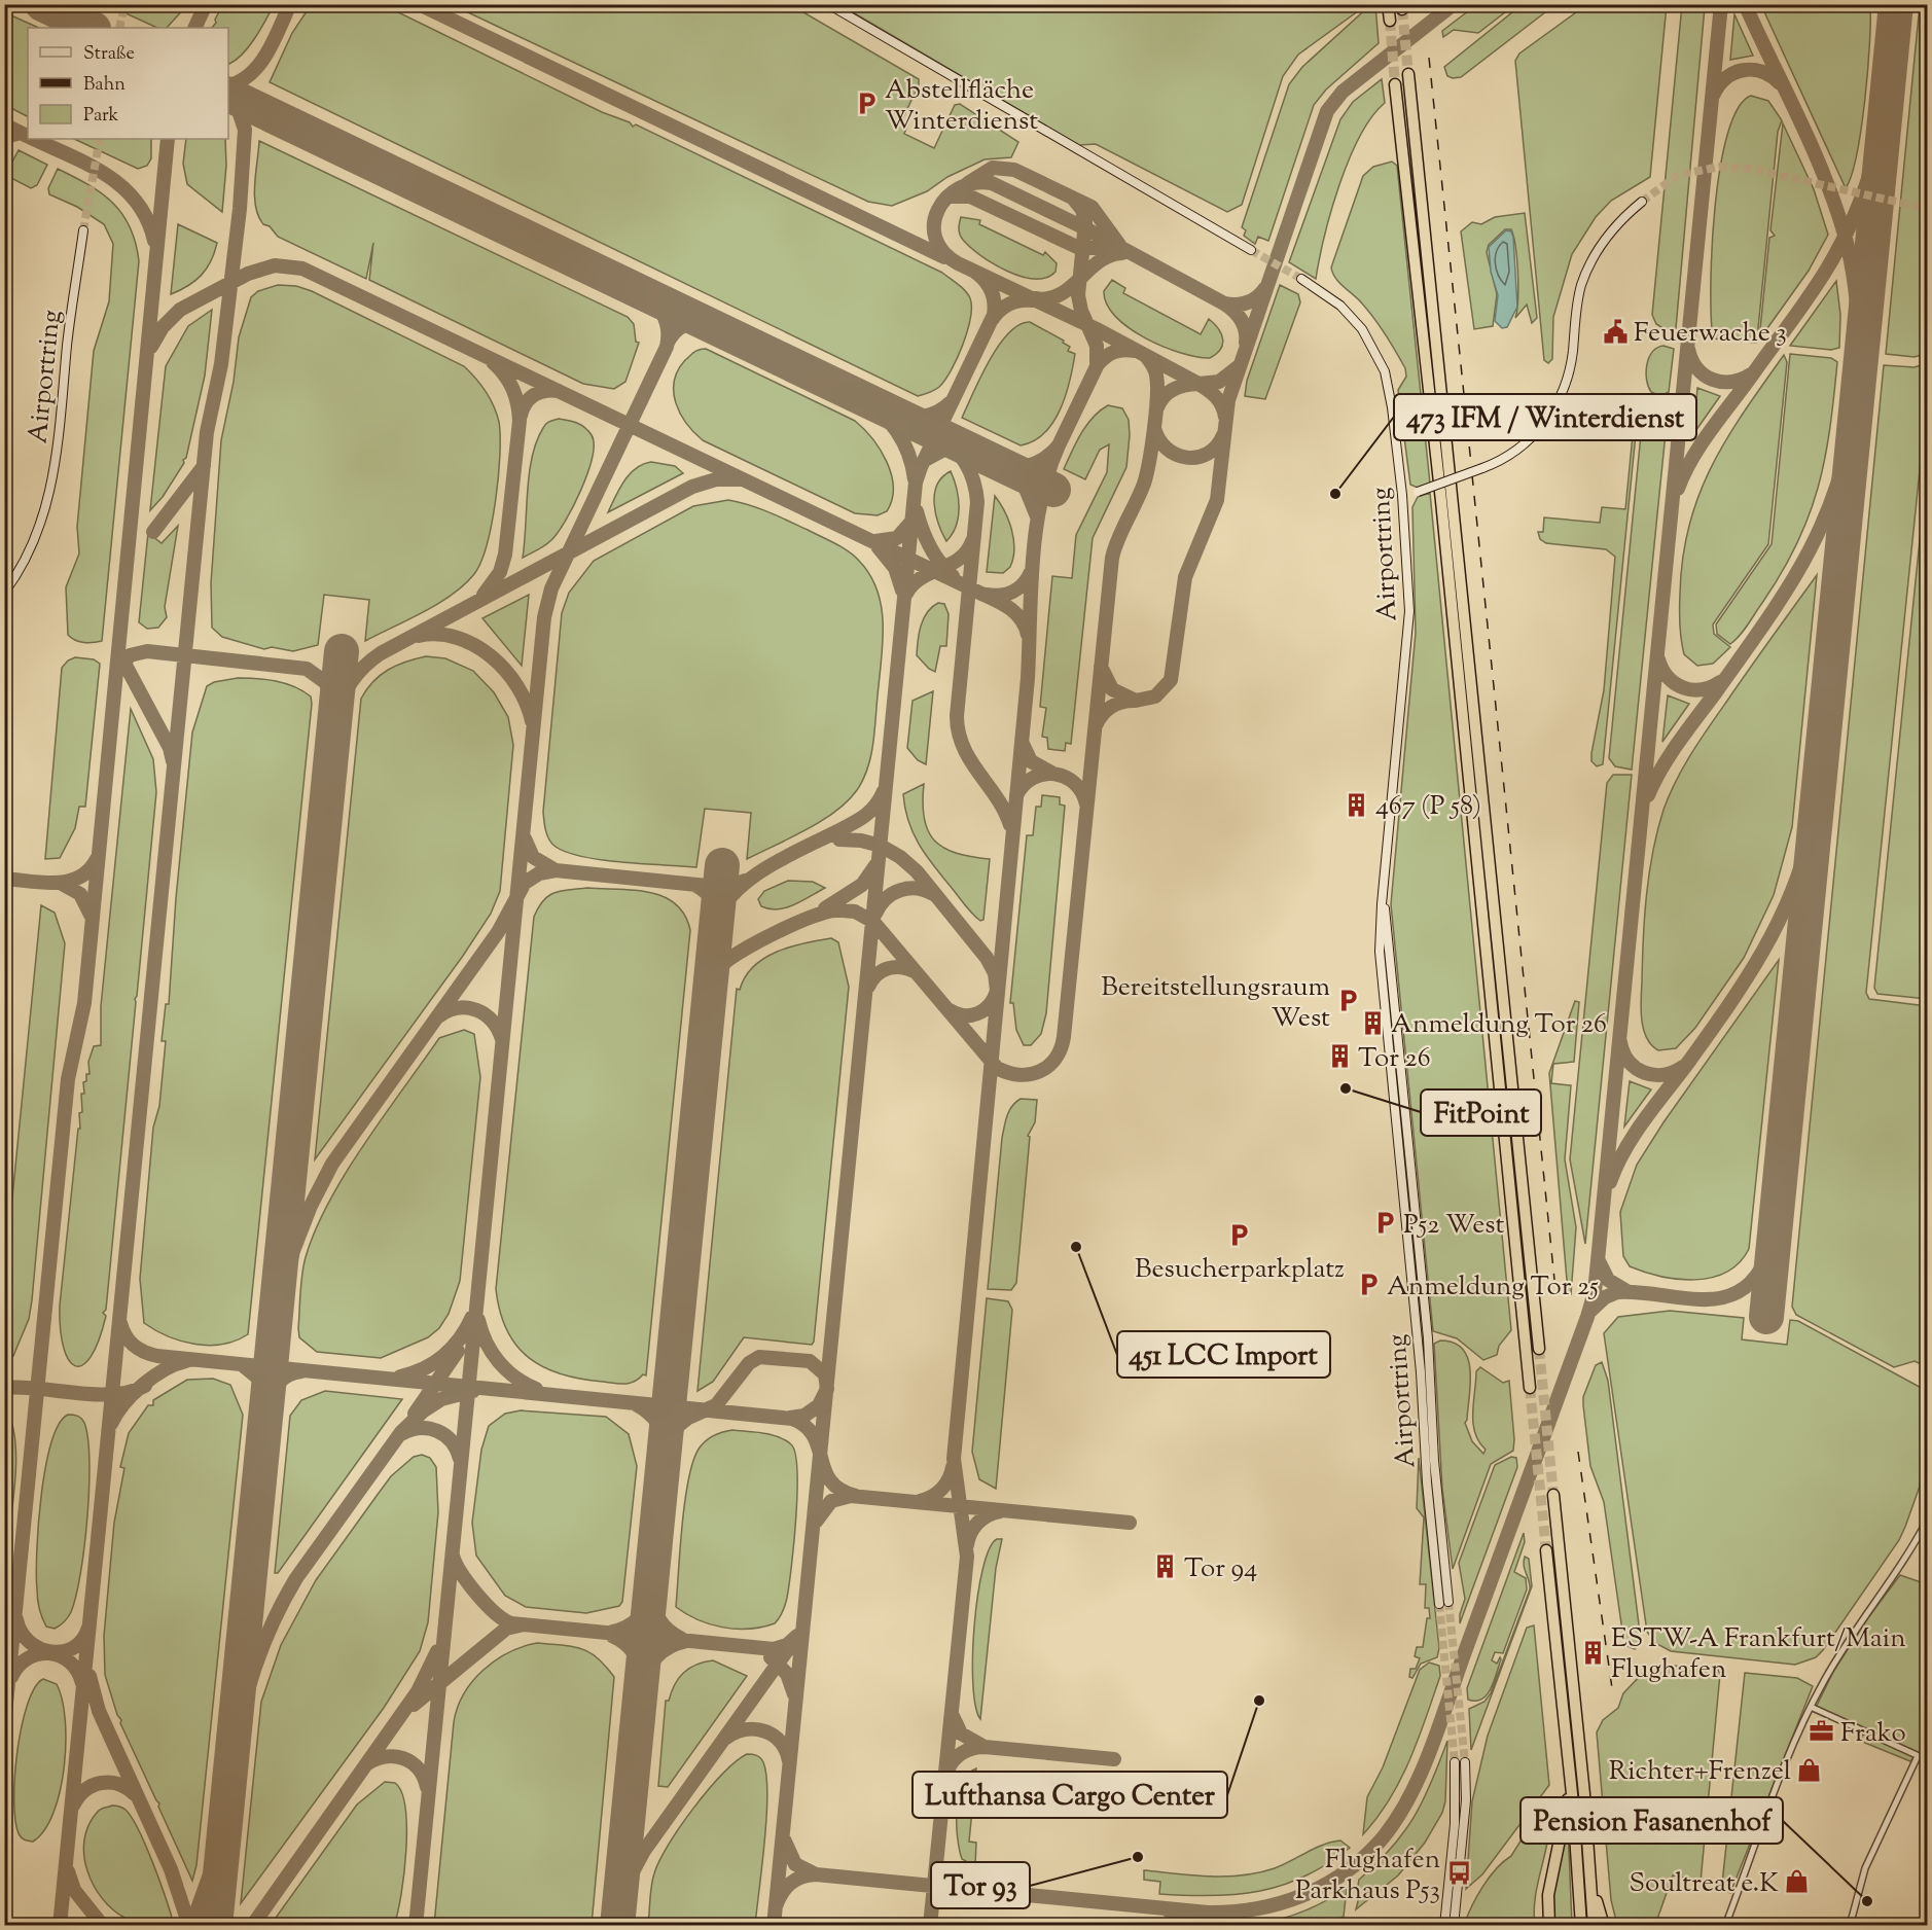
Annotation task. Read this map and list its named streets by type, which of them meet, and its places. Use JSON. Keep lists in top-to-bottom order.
{
  "streets": {
    "street": ["Airportring"]
  },
  "places": {
    "parking": [
      "Abstellfläche Winterdienst",
      "Bereitstellungsraum West",
      "P52 West",
      "Besucherparkplatz",
      "Anmeldung Tor 25"
    ],
    "public building": ["Feuerwache 3"],
    "other": [
      "473 IFM / Winterdienst",
      "FitPoint",
      "451 LCC Import",
      "Lufthansa Cargo Center",
      "Tor 93",
      "Pension Fasanenhof"
    ],
    "building": [
      "467 (P 58)",
      "Anmeldung Tor 26",
      "Tor 26",
      "Tor 94",
      "ESTW-A Frankfurt/Main Flughafen"
    ],
    "office": ["Frako"],
    "shop": ["Richter+Frenzel", "Soultreat e.K"],
    "bus stop": ["Flughafen Parkhaus P53"]
  },
  "legend": ["Straße", "Bahn", "Park"]
}
